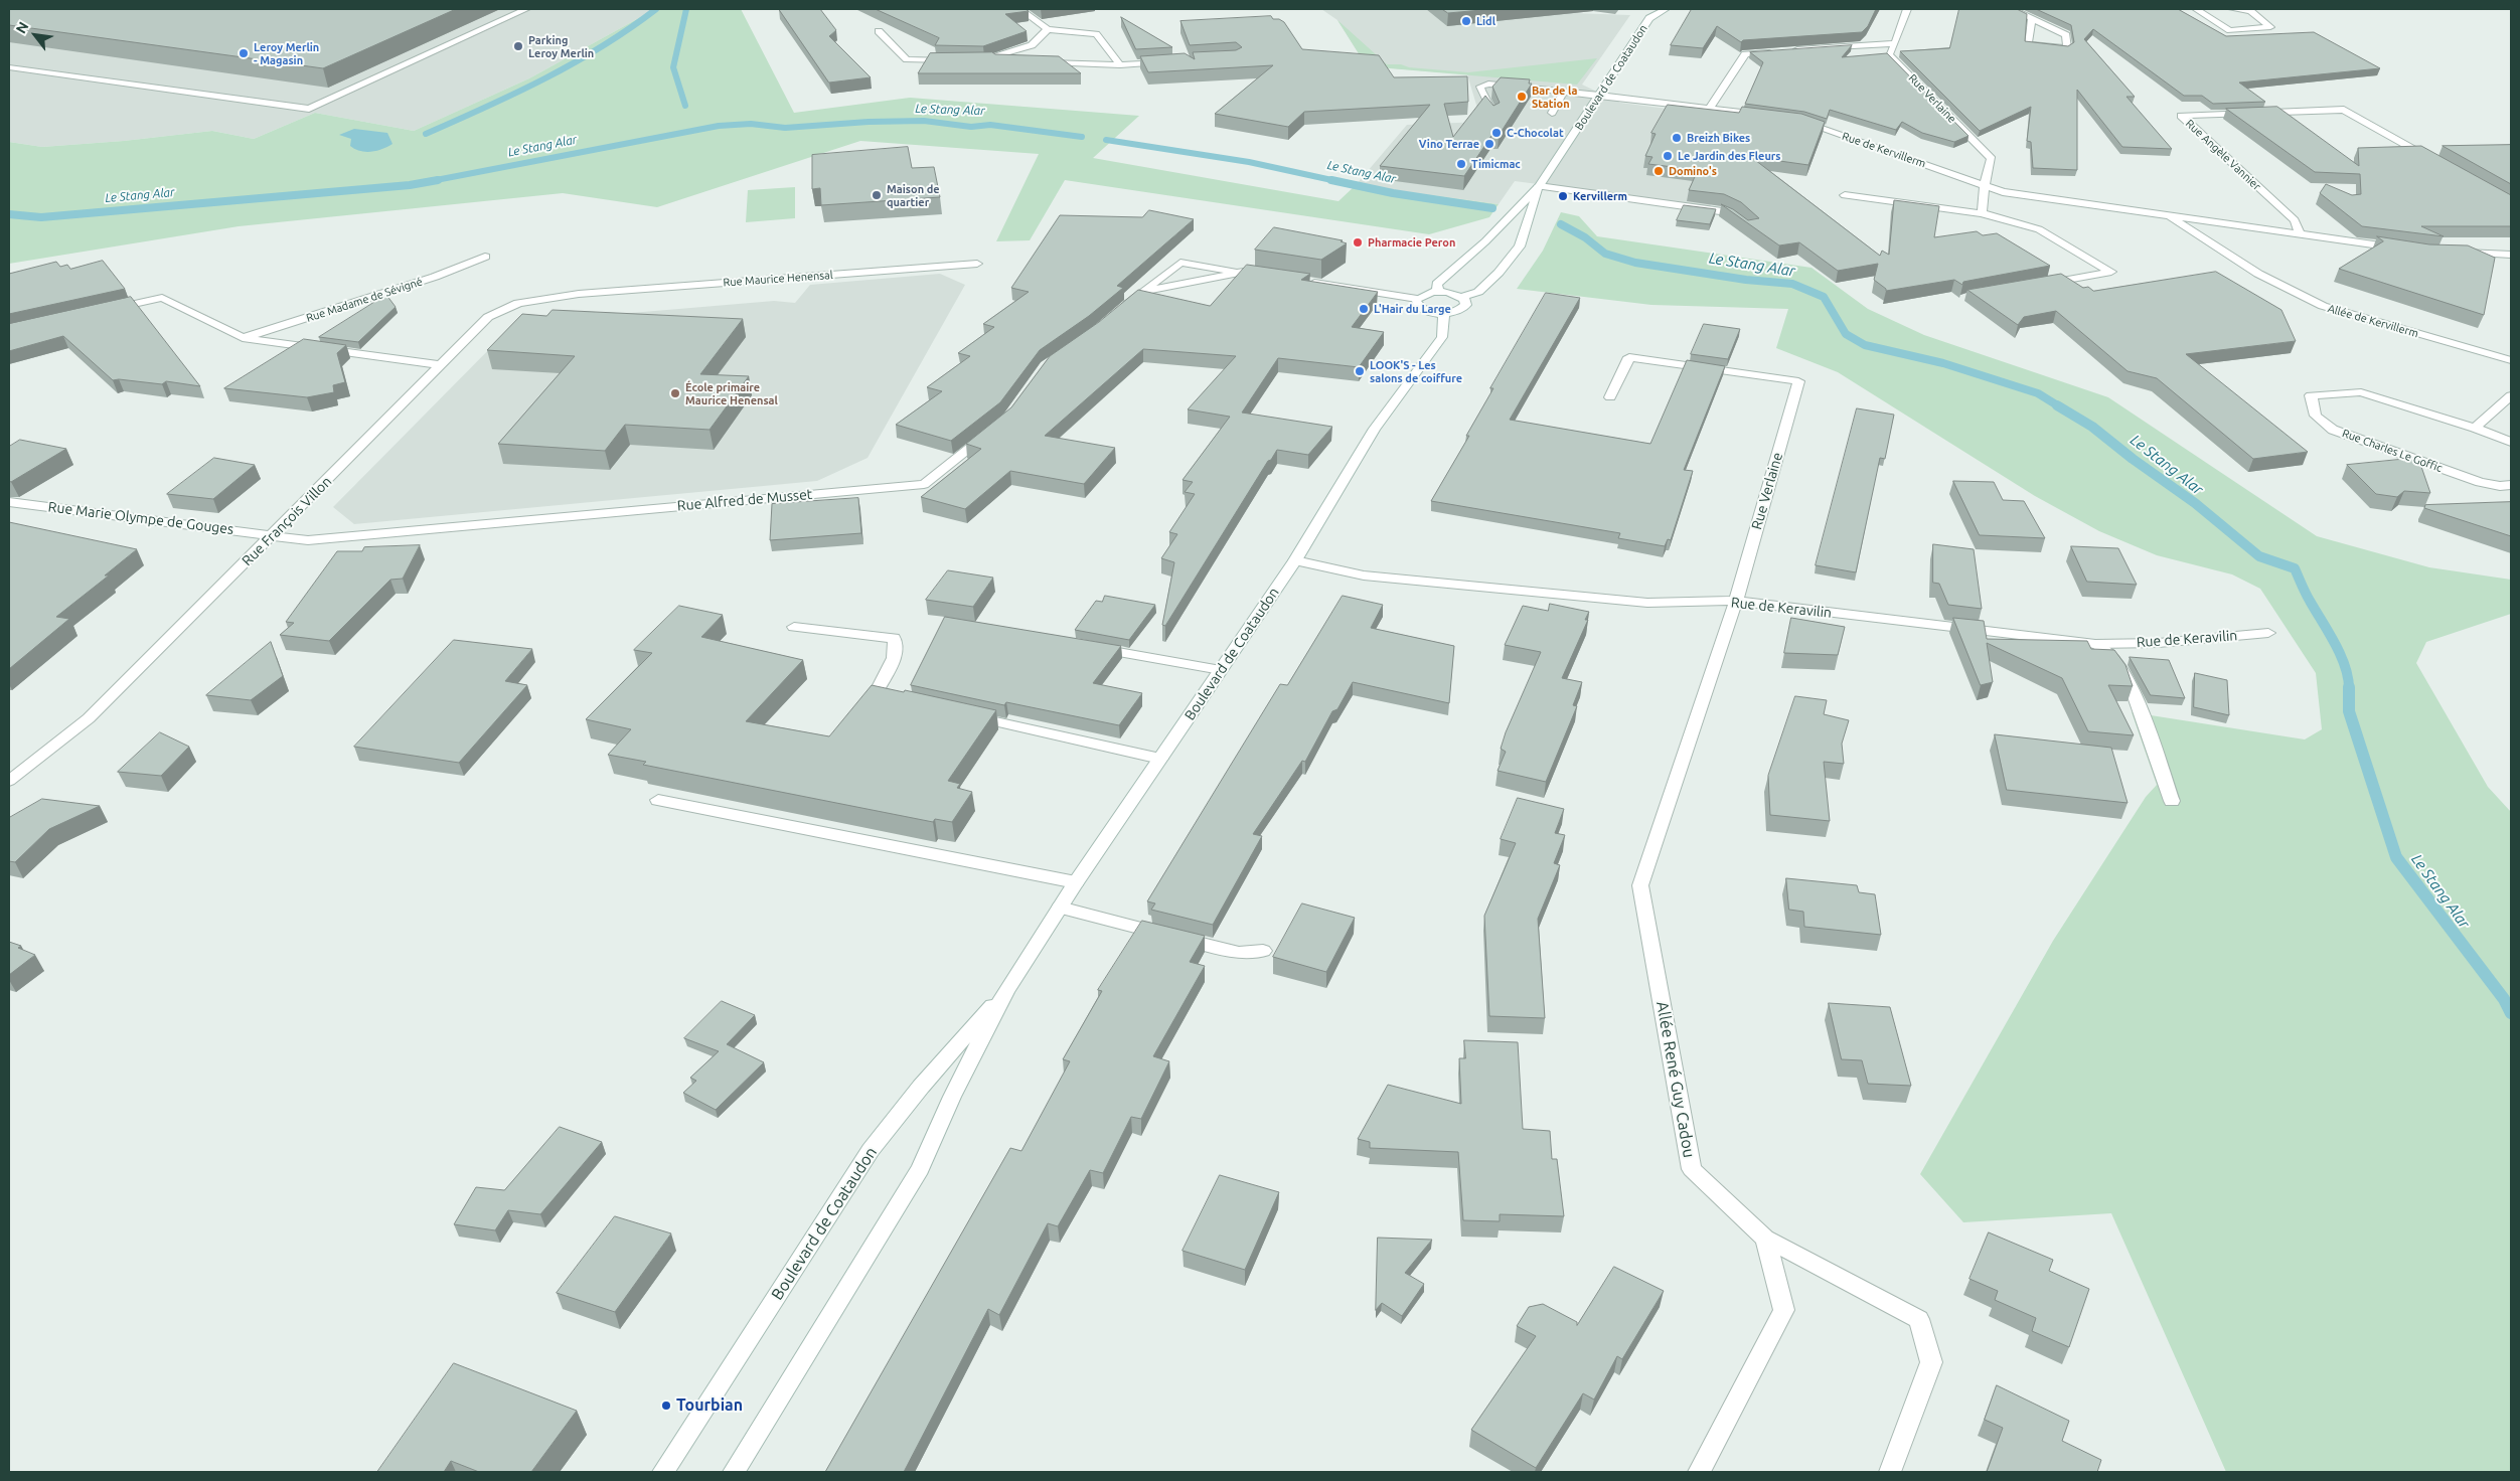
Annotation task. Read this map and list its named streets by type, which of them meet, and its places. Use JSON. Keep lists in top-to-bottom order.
{
  "streets": {
    "street": [
      "Boulevard de Coataudon",
      "Rue Verlaine",
      "Rue de Kervillerm",
      "Rue Angèle Vannier",
      "Rue Maurice Henensal",
      "Rue Madame de Sévigné",
      "Allée de Kervillerm",
      "Rue Charles Le Goffic",
      "Rue Alfred de Musset",
      "Rue Marie Olympe de Gouges",
      "Rue François Villon",
      "Rue de Keravilin",
      "Allée René Guy Cadou"
    ]
  },
  "crossings": [
    ["Boulevard de Coataudon", "Rue de Keravilin"],
    ["Rue Verlaine", "Rue de Kervillerm"],
    ["Rue Verlaine", "Rue de Keravilin"],
    ["Rue Verlaine", "Allée René Guy Cadou"],
    ["Rue de Kervillerm", "Allée de Kervillerm"],
    ["Rue Maurice Henensal", "Rue François Villon"],
    ["Rue Alfred de Musset", "Rue Marie Olympe de Gouges"],
    ["Rue Alfred de Musset", "Rue François Villon"],
    ["Rue Marie Olympe de Gouges", "Rue François Villon"],
    ["Rue de Keravilin", "Allée René Guy Cadou"]
  ],
  "water": ["Le Stang Alar"],
  "places": [
    "Lidl",
    "Parking Leroy Merlin",
    "Leroy Merlin - Magasin",
    "Bar de la Station",
    "C-Chocolat",
    "Breizh Bikes",
    "Vino Terrae",
    "Le Jardin des Fleurs",
    "Timicmac",
    "Domino's",
    "Maison de quartier",
    "Kervillerm",
    "Pharmacie Peron",
    "L'Hair du Large",
    "LOOK'S - Les salons de coiffure",
    "École primaire Maurice Henensal",
    "Tourbian"
  ],
  "north": "top left"
}
